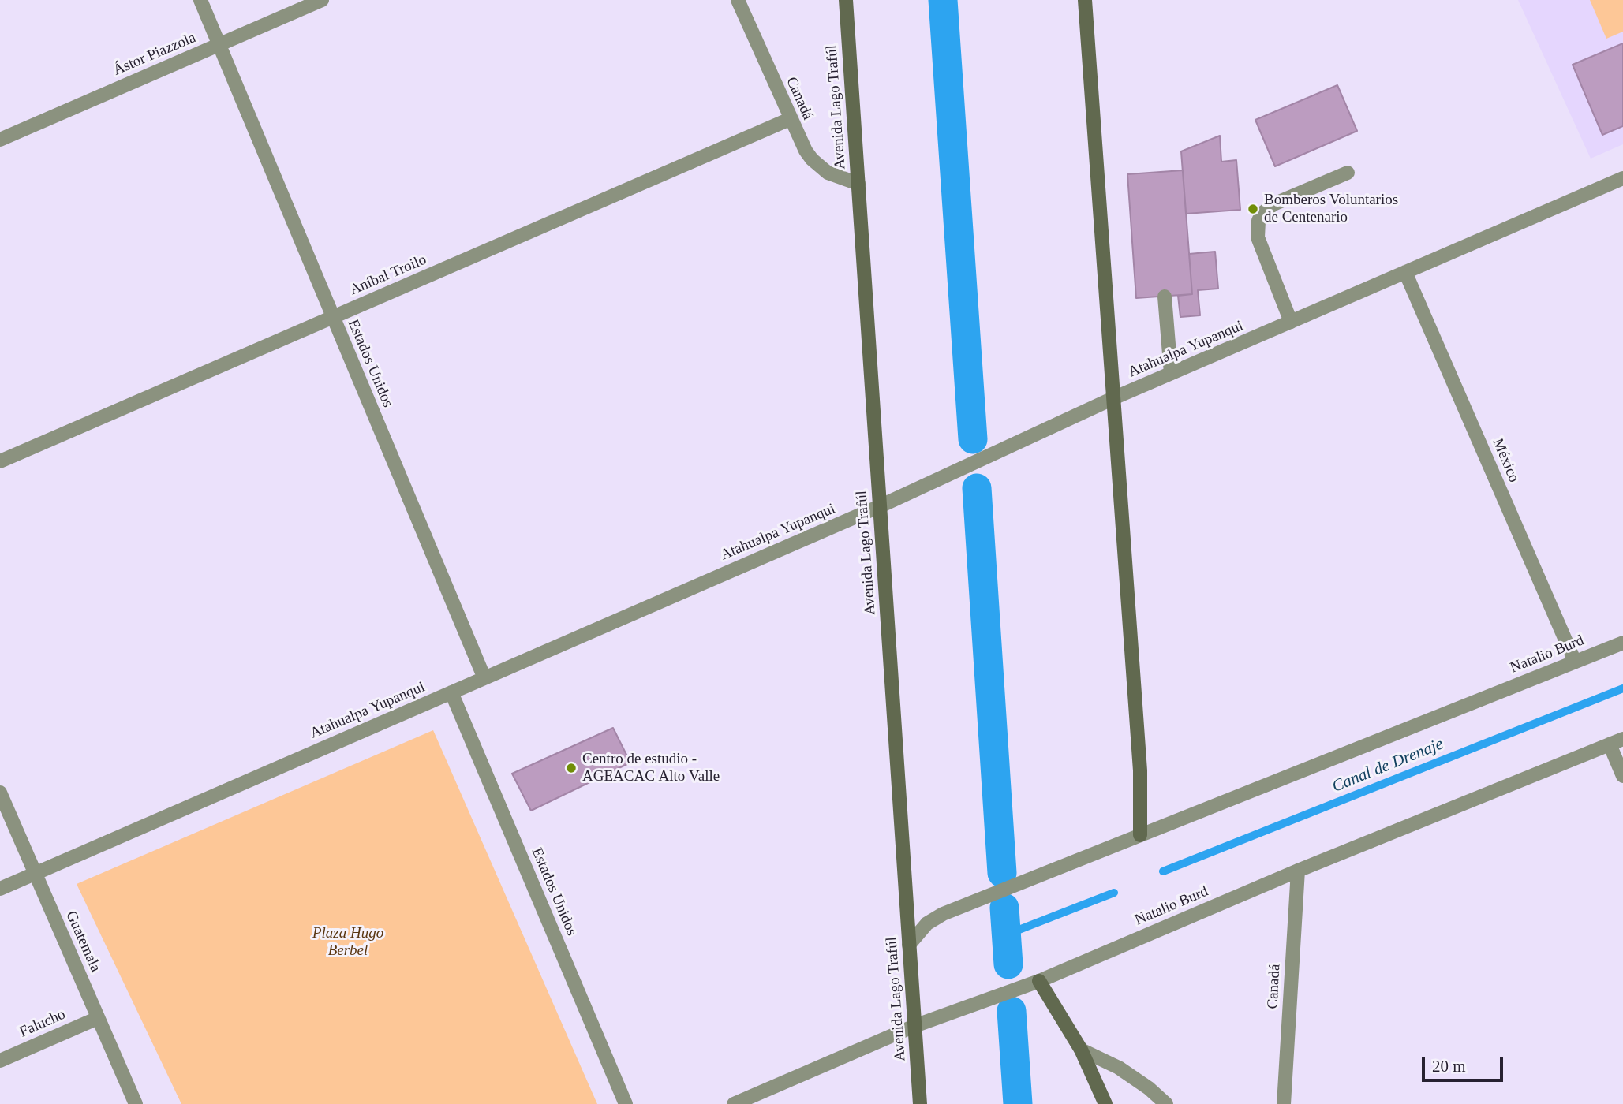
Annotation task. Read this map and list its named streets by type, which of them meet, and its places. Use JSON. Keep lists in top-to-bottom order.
{
  "streets": {
    "main road": ["Avenida Lago Trafúl"],
    "street": [
      "Ástor Piazzola",
      "Canadá",
      "Aníbal Troilo",
      "Atahualpa Yupanqui",
      "Estados Unidos",
      "México",
      "Natalio Burd",
      "Guatemala",
      "Falucho"
    ]
  },
  "crossings": [
    ["Ástor Piazzola", "Estados Unidos"],
    ["Canadá", "Avenida Lago Trafúl"],
    ["Canadá", "Aníbal Troilo"],
    ["Canadá", "Natalio Burd"],
    ["Avenida Lago Trafúl", "Atahualpa Yupanqui"],
    ["Avenida Lago Trafúl", "Natalio Burd"],
    ["Aníbal Troilo", "Estados Unidos"],
    ["Atahualpa Yupanqui", "Estados Unidos"],
    ["Atahualpa Yupanqui", "México"],
    ["Atahualpa Yupanqui", "Guatemala"],
    ["México", "Natalio Burd"],
    ["Guatemala", "Falucho"]
  ],
  "water": ["Canal de Drenaje"],
  "parks": ["Plaza Hugo Berbel"],
  "places": ["Bomberos Voluntarios de Centenario", "Centro de estudio - AGEACAC Alto Valle"],
  "scale_bar": "20 m"
}
